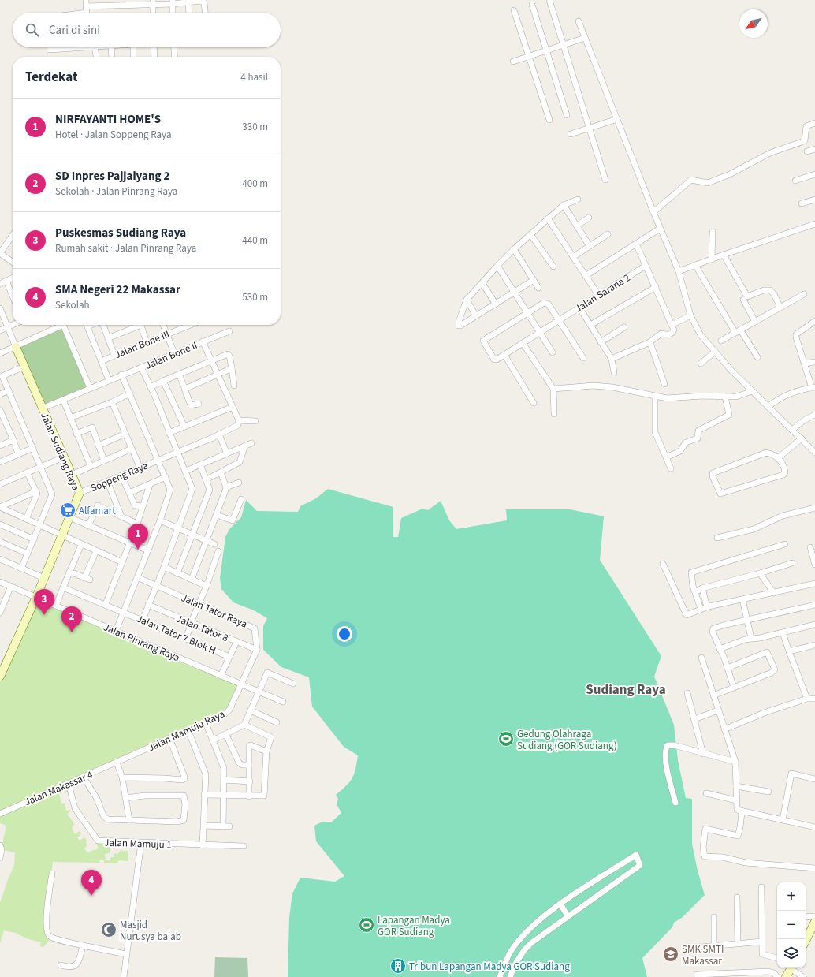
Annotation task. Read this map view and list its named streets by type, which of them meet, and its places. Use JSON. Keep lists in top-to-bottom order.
{
  "streets": {
    "street": [
      "Jalan Sarana 2",
      "Jalan Bone III",
      "Jalan Bone II",
      "Jalan Sudiang Raya",
      "Soppeng Raya",
      "Jalan Tator Raya",
      "Jalan Tator 8",
      "Jalan Tator 7 Blok H",
      "Jalan Pinrang Raya",
      "Jalan Mamuju Raya",
      "Jalan Makassar 4",
      "Jalan Mamuju 1"
    ]
  },
  "crossings": [
    ["Jalan Bone II", "Jalan Sudiang Raya"],
    ["Jalan Sudiang Raya", "Soppeng Raya"],
    ["Jalan Sudiang Raya", "Jalan Pinrang Raya"],
    ["Jalan Tator Raya", "Jalan Tator 8"],
    ["Jalan Tator Raya", "Jalan Pinrang Raya"],
    ["Jalan Tator Raya", "Jalan Mamuju Raya"],
    ["Jalan Pinrang Raya", "Jalan Mamuju Raya"],
    ["Jalan Mamuju Raya", "Jalan Makassar 4"],
    ["Jalan Makassar 4", "Jalan Mamuju 1"]
  ],
  "districts": ["Sudiang Raya"],
  "places": {
    "supermarket": ["Alfamart"],
    "sports": ["Gedung Olahraga Sudiang (GOR Sudiang)", "Lapangan Madya GOR Sudiang"],
    "mosque": ["Masjid Nurusya ba'ab"],
    "school or university": ["SMK SMTI Makassar"],
    "building": ["Tribun Lapangan Madya GOR Sudiang"]
  },
  "north": "bottom left",
  "page": {
    "search": "Cari di sini",
    "heading": ["Terdekat", "4 hasil"],
    "list": [
      {
        "mark": "1",
        "name": "NIRFAYANTI HOME'S",
        "note": "Hotel · Jalan Soppeng Raya",
        "value": "330 m"
      },
      {
        "mark": "2",
        "name": "SD Inpres Pajjaiyang 2",
        "note": "Sekolah · Jalan Pinrang Raya",
        "value": "400 m"
      },
      {
        "mark": "3",
        "name": "Puskesmas Sudiang Raya",
        "note": "Rumah sakit · Jalan Pinrang Raya",
        "value": "440 m"
      },
      {
        "mark": "4",
        "name": "SMA Negeri 22 Makassar",
        "note": "Sekolah",
        "value": "530 m"
      }
    ],
    "pins": [
      "1",
      "3",
      "2",
      "4"
    ],
    "map_buttons": ["+", "−"]
  }
}
